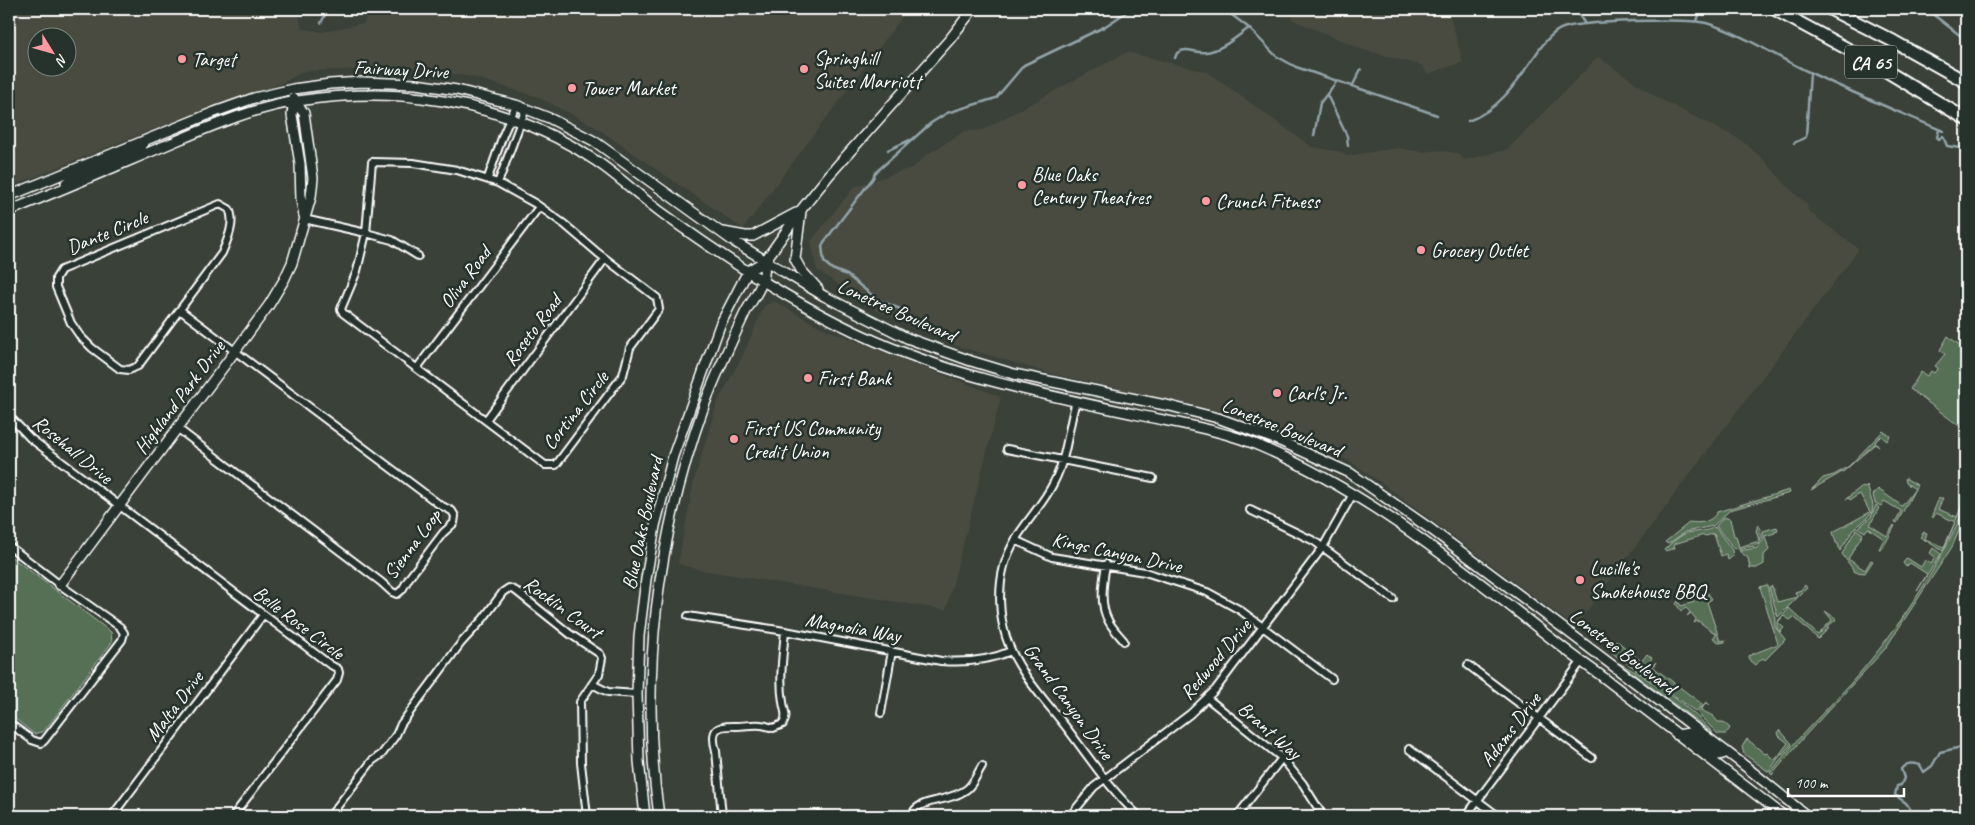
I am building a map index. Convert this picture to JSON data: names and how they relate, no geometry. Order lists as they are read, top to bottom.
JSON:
{
  "streets": {
    "highway": ["CA 65"],
    "main road": [
      "Fairway Drive",
      "Lonetree Boulevard",
      "Highland Park Drive",
      "Blue Oaks Boulevard"
    ],
    "street": [
      "Dante Circle",
      "Oliva Road",
      "Roseto Road",
      "Cortina Circle",
      "Rosehall Drive",
      "Sienna Loop",
      "Kings Canyon Drive",
      "Rocklin Court",
      "Belle Rose Circle",
      "Magnolia Way",
      "Redwood Drive",
      "Grand Canyon Drive",
      "Malta Drive",
      "Adams Drive",
      "Brant Way"
    ]
  },
  "crossings": [
    ["Fairway Drive", "Lonetree Boulevard"],
    ["Fairway Drive", "Highland Park Drive"],
    ["Fairway Drive", "Blue Oaks Boulevard"],
    ["Oliva Road", "Cortina Circle"],
    ["Lonetree Boulevard", "Blue Oaks Boulevard"],
    ["Lonetree Boulevard", "Redwood Drive"],
    ["Lonetree Boulevard", "Grand Canyon Drive"],
    ["Lonetree Boulevard", "Adams Drive"],
    ["Roseto Road", "Cortina Circle"],
    ["Highland Park Drive", "Rosehall Drive"],
    ["Highland Park Drive", "Sienna Loop"],
    ["Highland Park Drive", "Belle Rose Circle"],
    ["Rosehall Drive", "Belle Rose Circle"],
    ["Kings Canyon Drive", "Redwood Drive"],
    ["Kings Canyon Drive", "Grand Canyon Drive"],
    ["Belle Rose Circle", "Malta Drive"],
    ["Magnolia Way", "Grand Canyon Drive"],
    ["Redwood Drive", "Grand Canyon Drive"],
    ["Redwood Drive", "Brant Way"]
  ],
  "places": [
    "Target",
    "Springhill Suites Marriott",
    "Tower Market",
    "Blue Oaks Century Theatres",
    "Crunch Fitness",
    "Grocery Outlet",
    "First Bank",
    "Carl's Jr.",
    "First US Community Credit Union",
    "Lucille's Smokehouse BBQ"
  ],
  "scale_bar": "100 m",
  "north": "bottom right"
}
